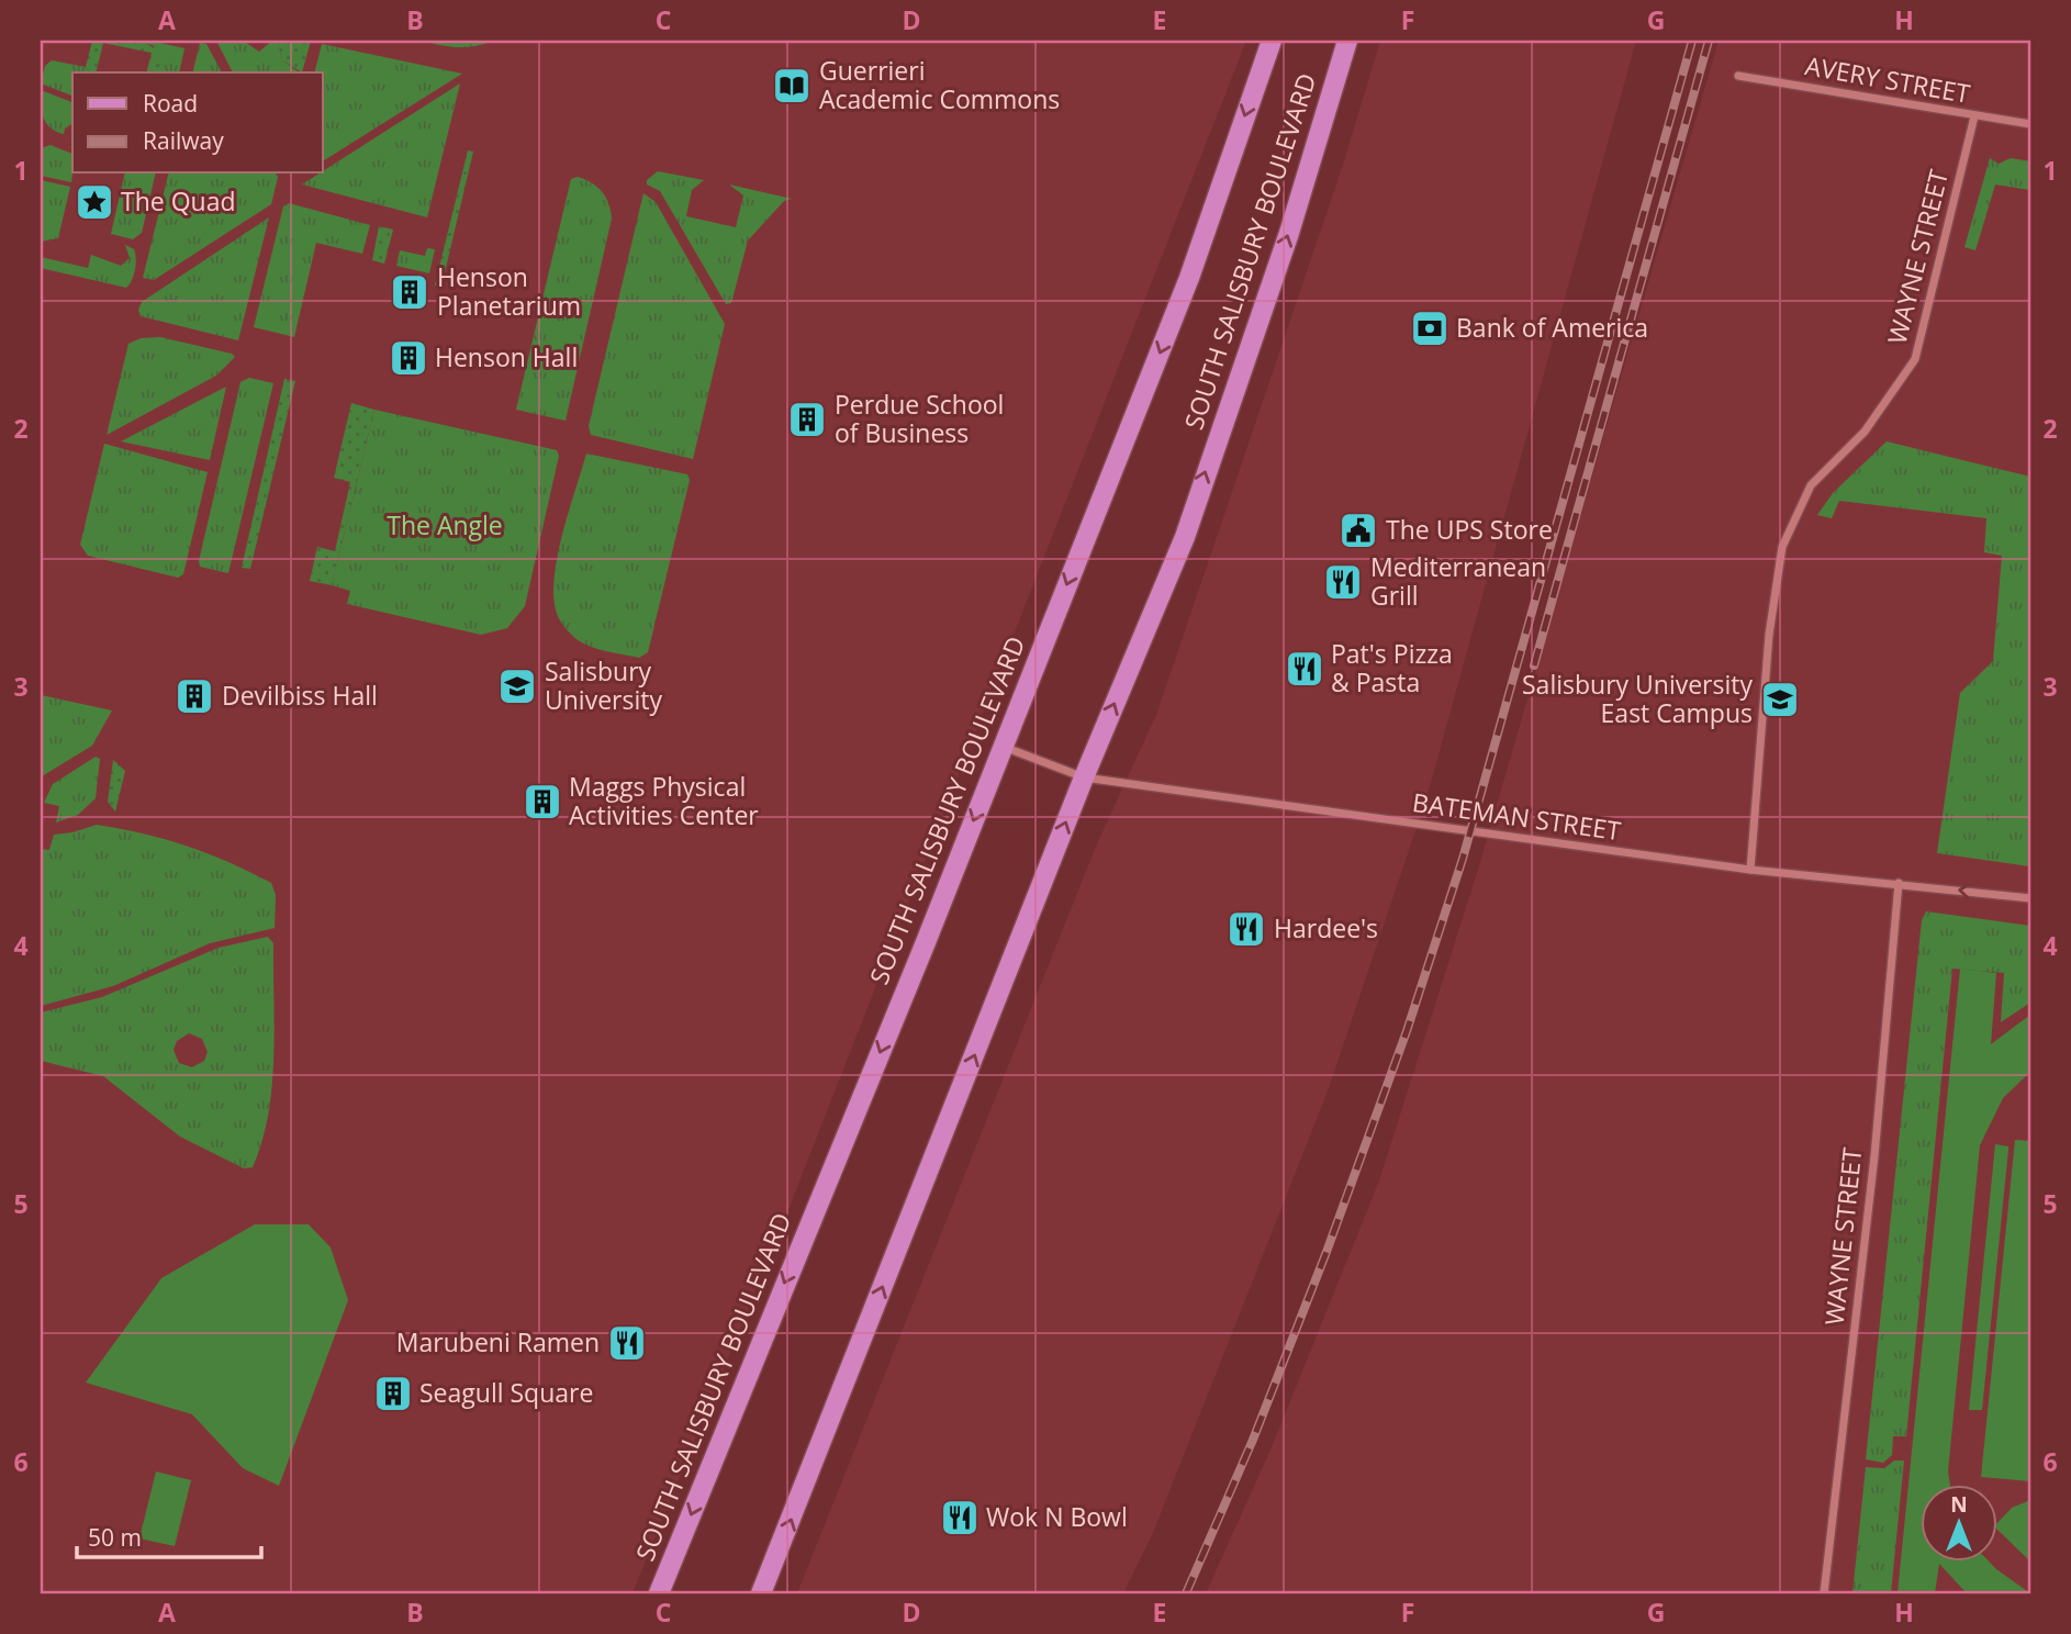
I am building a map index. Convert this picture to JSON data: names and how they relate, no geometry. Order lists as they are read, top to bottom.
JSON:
{
  "streets": {
    "main road": ["SOUTH SALISBURY BOULEVARD"],
    "street": ["AVERY STREET", "WAYNE STREET", "BATEMAN STREET"]
  },
  "crossings": [
    ["AVERY STREET", "WAYNE STREET"],
    ["SOUTH SALISBURY BOULEVARD", "BATEMAN STREET"],
    ["WAYNE STREET", "BATEMAN STREET"]
  ],
  "parks": ["The Angle"],
  "places": {
    "library": ["Guerrieri Academic Commons"],
    "place": ["The Quad"],
    "building": [
      "Henson Planetarium",
      "Henson Hall",
      "Perdue School of Business",
      "Devilbiss Hall",
      "Maggs Physical Activities Center",
      "Seagull Square"
    ],
    "bank": ["Bank of America"],
    "public building": ["The UPS Store"],
    "restaurant": [
      "Mediterranean Grill",
      "Pat's Pizza & Pasta",
      "Hardee's",
      "Marubeni Ramen",
      "Wok N Bowl"
    ],
    "school or university": ["Salisbury University", "Salisbury University East Campus"]
  },
  "legend": ["Road", "Railway"],
  "scale_bar": "50 m",
  "north": "top",
  "grid": {
    "columns": [
      "A",
      "B",
      "C",
      "D",
      "E",
      "F",
      "G",
      "H"
    ],
    "rows": [
      "1",
      "2",
      "3",
      "4",
      "5",
      "6"
    ]
  }
}
